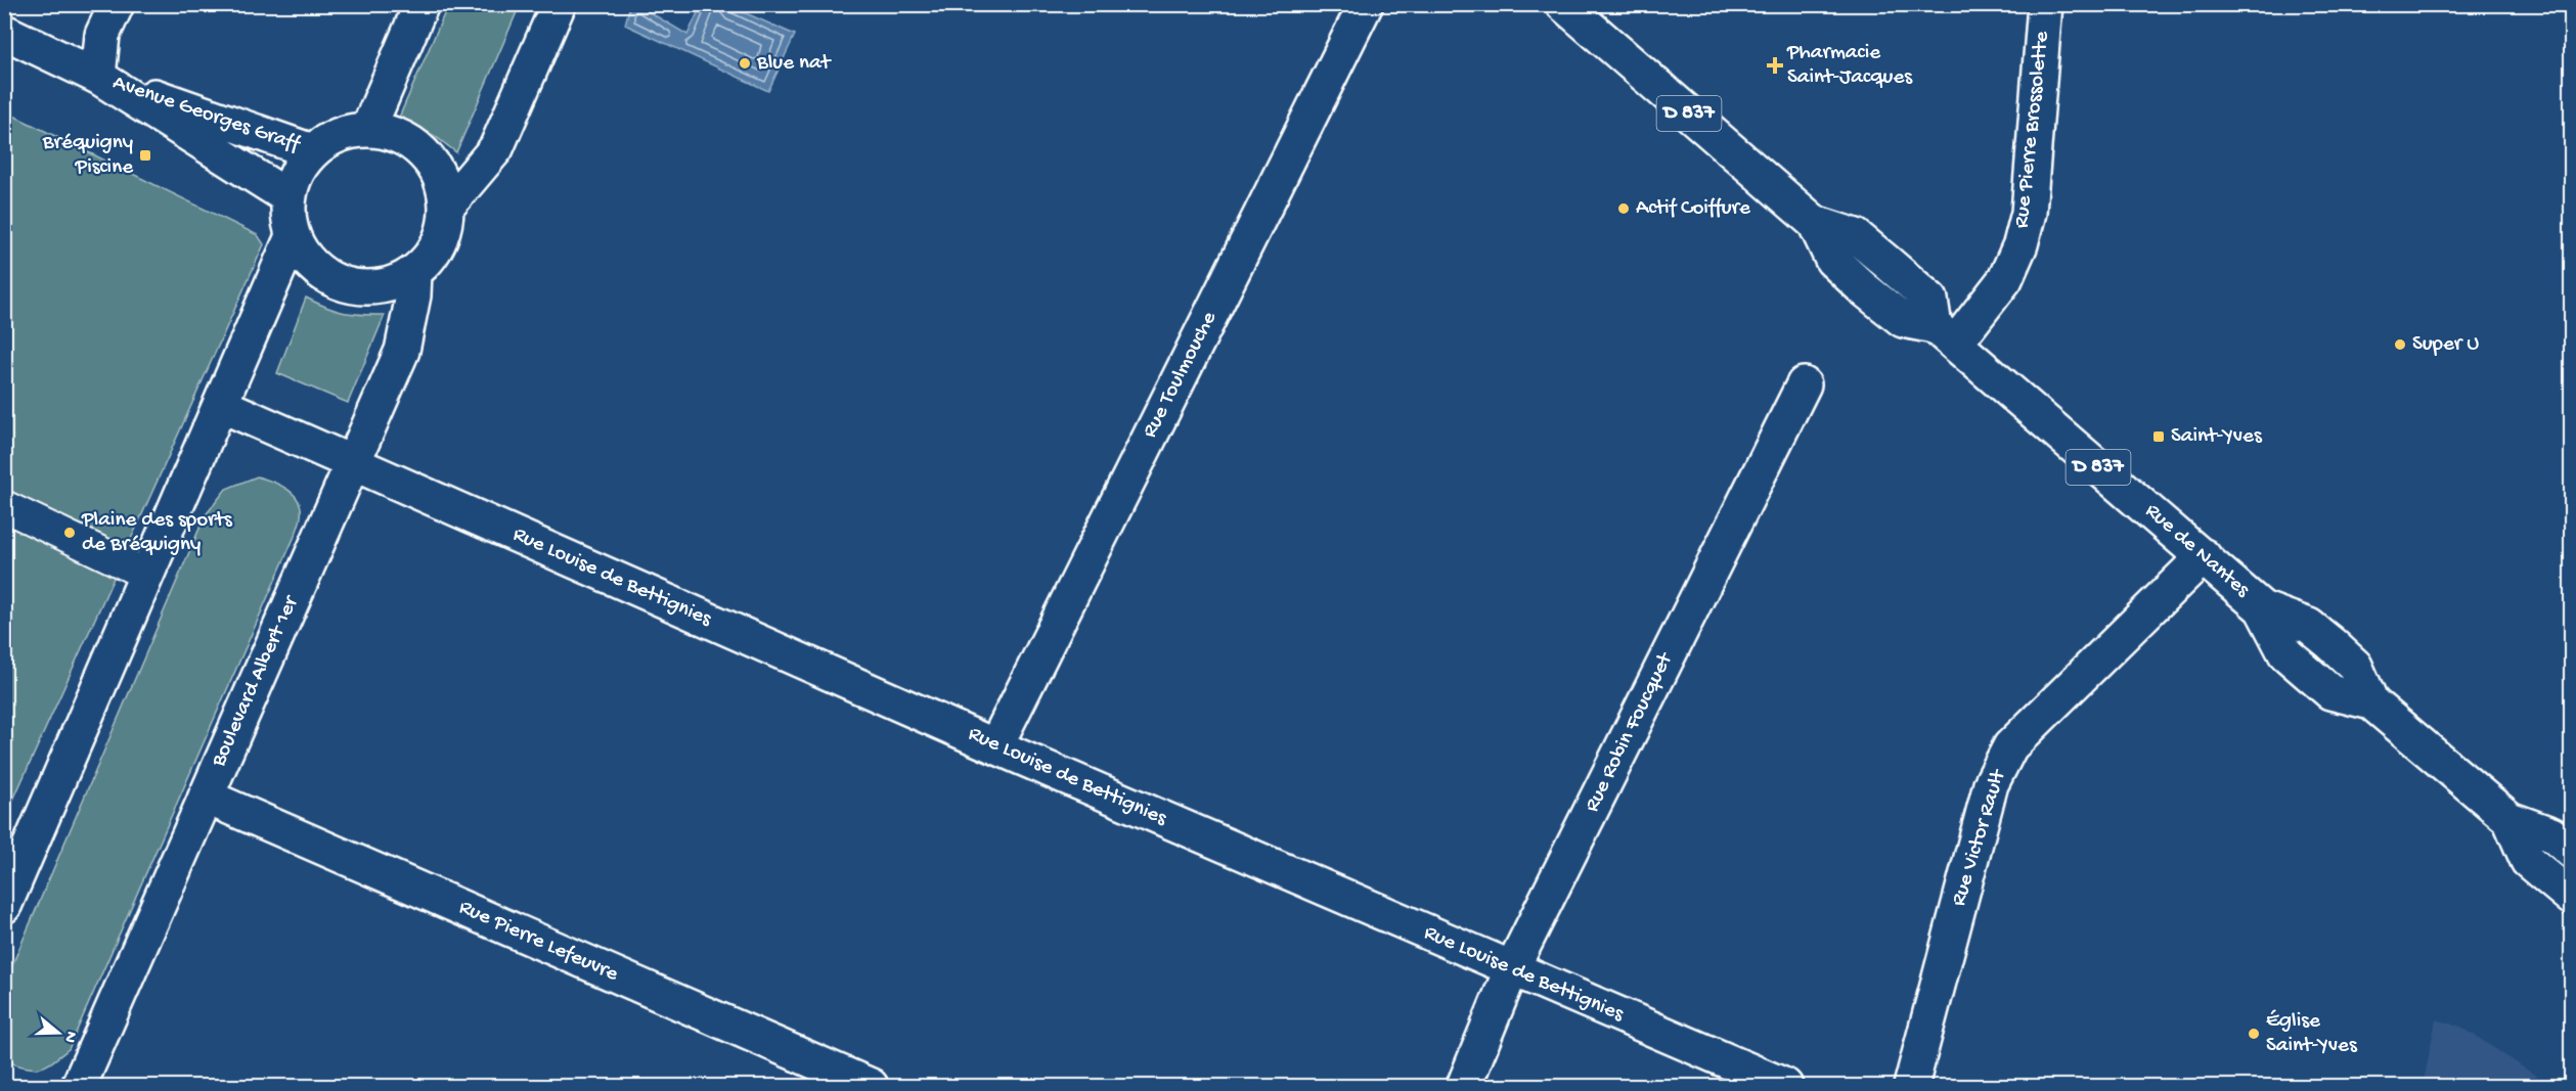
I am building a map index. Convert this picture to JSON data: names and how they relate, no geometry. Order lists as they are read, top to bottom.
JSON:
{
  "streets": {
    "street": [
      "D 837",
      "Avenue Georges Graff",
      "Rue Pierre Brossolette",
      "Rue Toulmouche",
      "Rue de Nantes",
      "Rue Louise de Bettignies",
      "Boulevard Albert 1er",
      "Rue Robin Foucquet",
      "Rue Victor Rault",
      "Rue Pierre Lefeuvre"
    ]
  },
  "crossings": [
    ["Avenue Georges Graff", "Boulevard Albert 1er"],
    ["Rue Pierre Brossolette", "Rue de Nantes"],
    ["Rue Toulmouche", "Rue Louise de Bettignies"],
    ["Rue de Nantes", "Rue Victor Rault"],
    ["Rue Louise de Bettignies", "Boulevard Albert 1er"],
    ["Rue Louise de Bettignies", "Rue Robin Foucquet"],
    ["Boulevard Albert 1er", "Rue Pierre Lefeuvre"]
  ],
  "places": {
    "other": [
      "Blue nat",
      "Actif Coiffure",
      "Super U",
      "Plaine des sports de Bréquigny",
      "Église Saint-Yves"
    ],
    "health": ["Pharmacie Saint-Jacques"],
    "transit": ["Bréquigny Piscine", "Saint-Yves"]
  },
  "north": "right"
}
